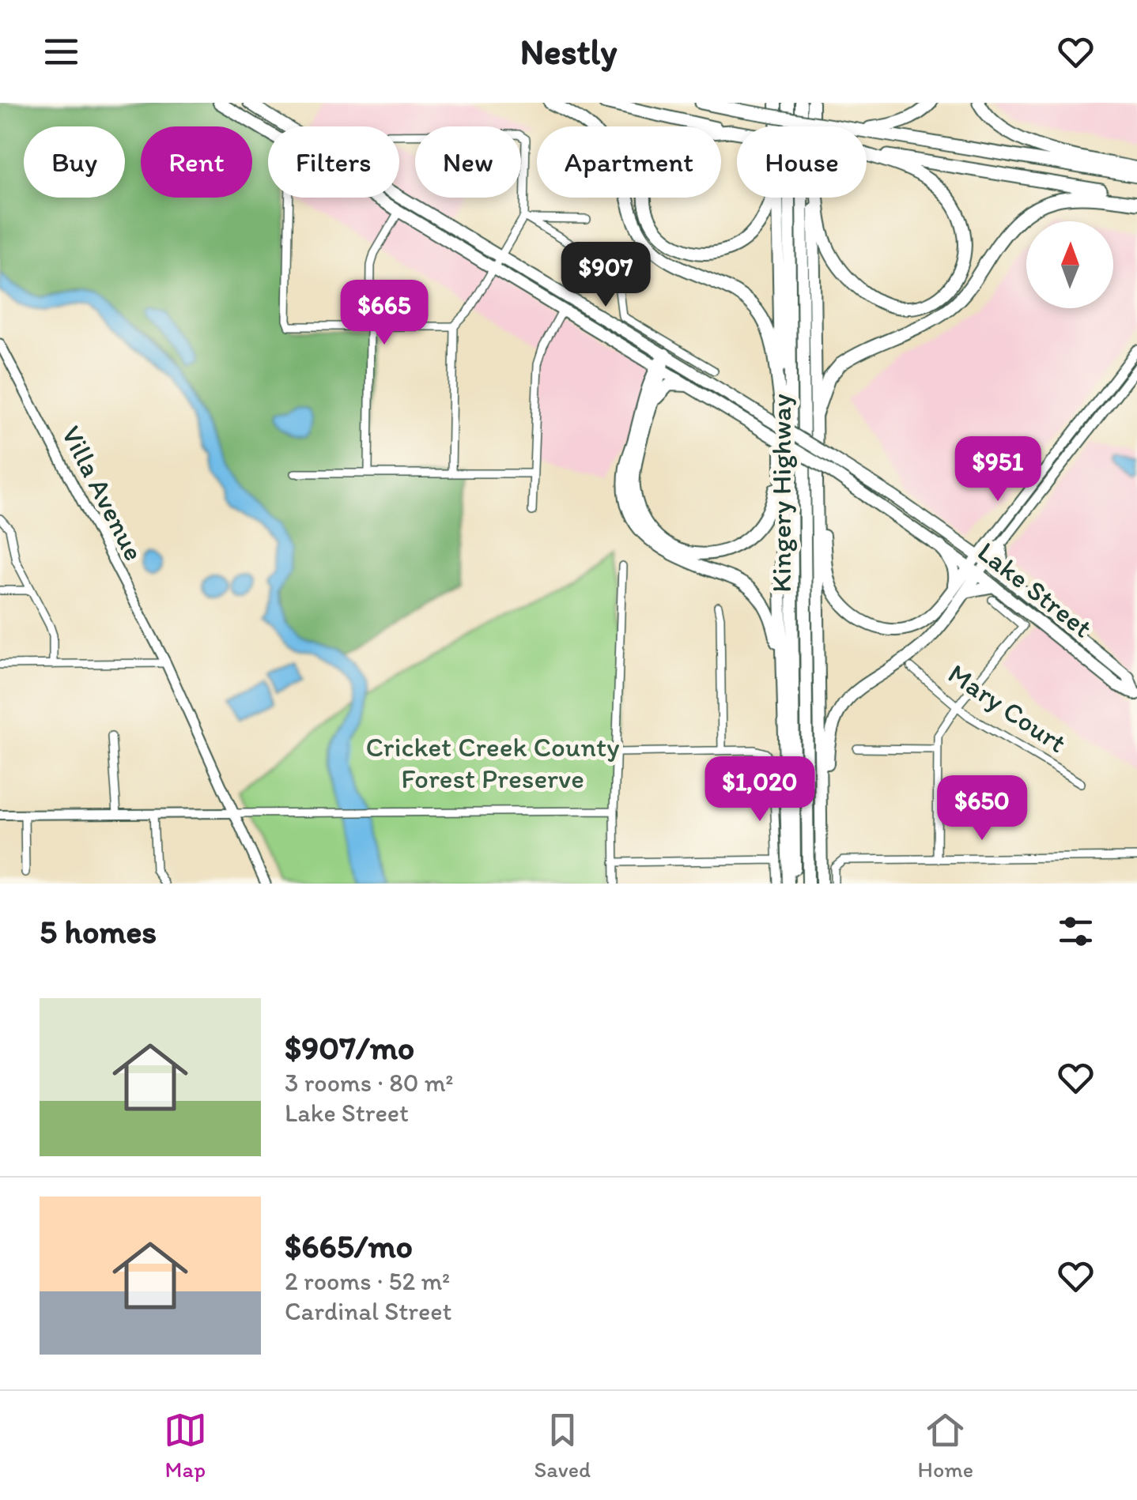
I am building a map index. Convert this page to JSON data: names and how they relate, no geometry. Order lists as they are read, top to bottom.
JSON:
{
  "streets": {
    "main road": ["Villa Avenue", "Kingery Highway", "Lake Street"],
    "street": ["Mary Court"]
  },
  "parks": ["Cricket Creek County Forest Preserve"],
  "north": "top",
  "page": {
    "header": "Nestly",
    "chip": [
      "Buy",
      "Rent",
      "Filters",
      "New",
      "Apartment",
      "House"
    ],
    "price": [
      "$907",
      "$665",
      "$951",
      "$1,020",
      "$650"
    ],
    "heading": "5 homes",
    "list": [
      {
        "name": "$907/mo",
        "note": "3 rooms · 80 m² · Lake Street"
      },
      {
        "name": "$665/mo",
        "note": "2 rooms · 52 m² · Cardinal Street"
      }
    ],
    "tabs": ["Map", "Saved", "Home"]
  }
}
